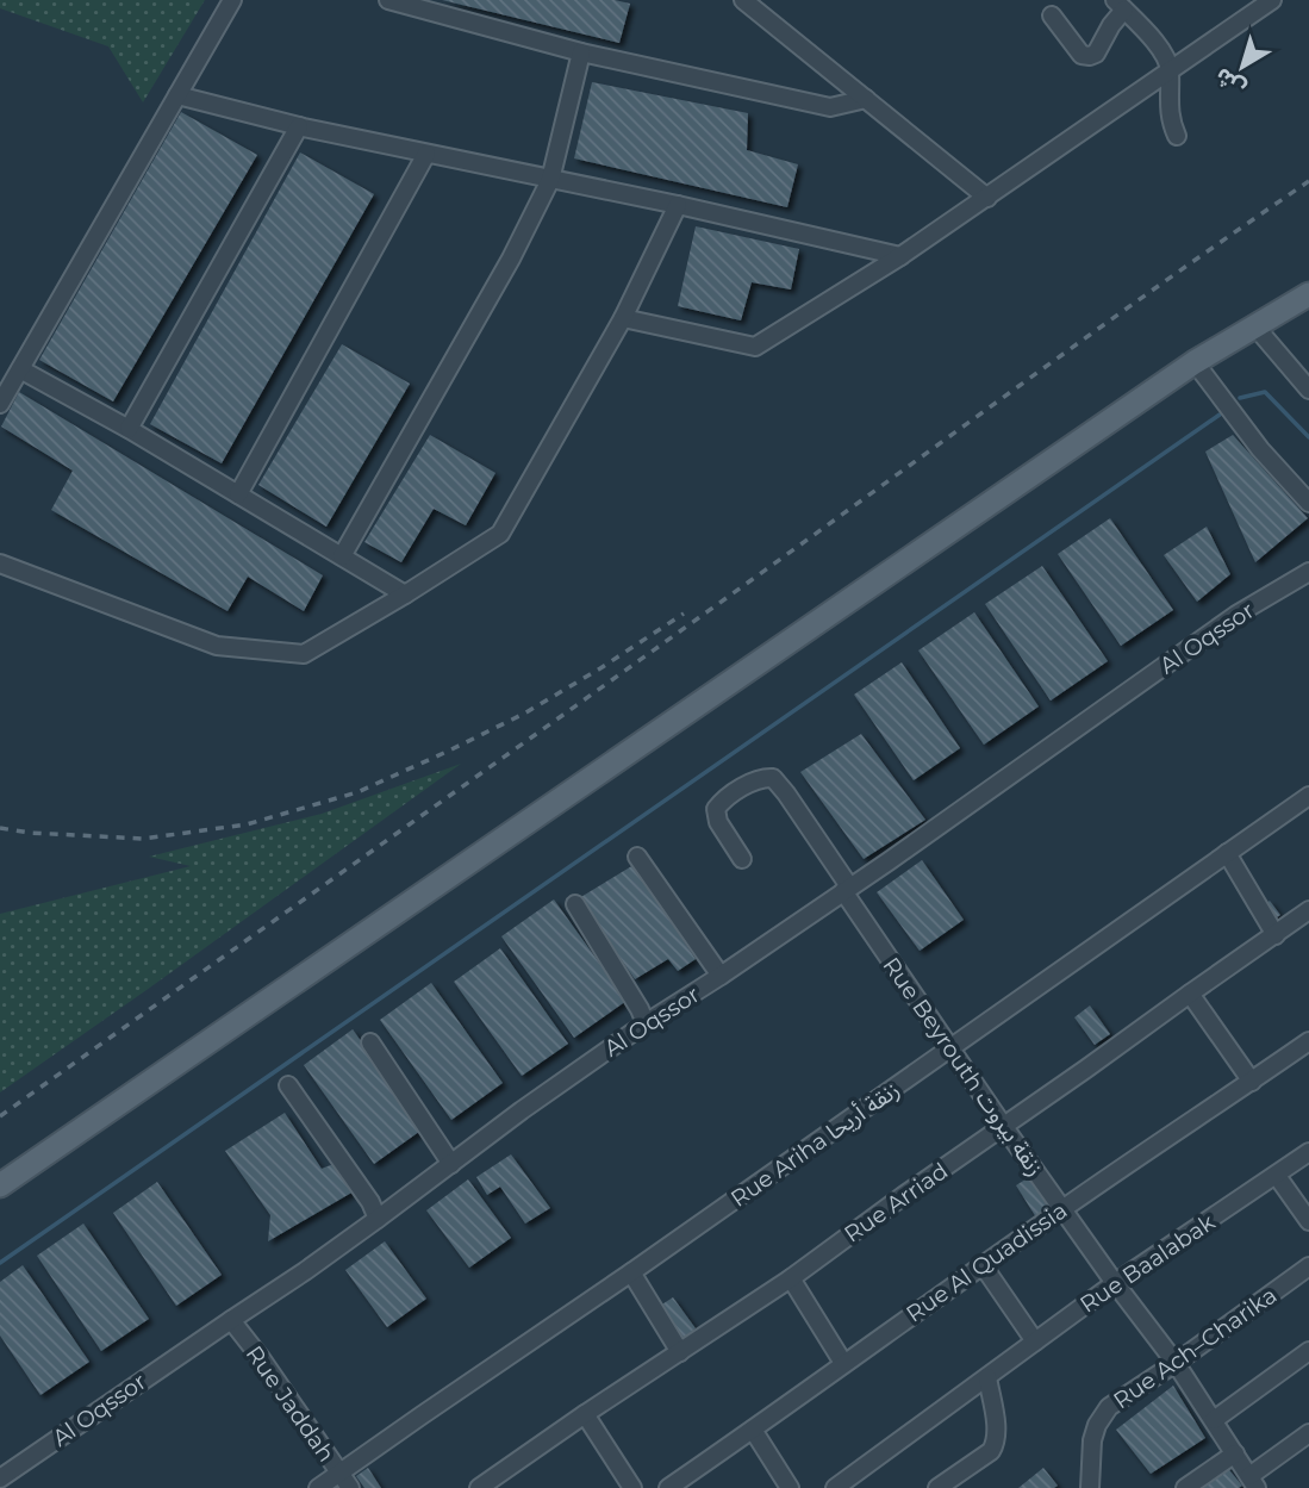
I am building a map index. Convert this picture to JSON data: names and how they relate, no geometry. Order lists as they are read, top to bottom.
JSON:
{
  "streets": {
    "street": [
      "Al Oqssor",
      "Rue Beyrouth زنقة بيروت",
      "Rue Ariha زنقة أريحا",
      "Rue Arriad",
      "Rue Al Quadissia",
      "Rue Baalabak",
      "Rue Ach–Charika",
      "Rue Jaddah"
    ]
  },
  "crossings": [
    ["Al Oqssor", "Rue Beyrouth زنقة بيروت"],
    ["Al Oqssor", "Rue Jaddah"],
    ["Rue Beyrouth زنقة بيروت", "Rue Ariha زنقة أريحا"],
    ["Rue Beyrouth زنقة بيروت", "Rue Arriad"],
    ["Rue Beyrouth زنقة بيروت", "Rue Al Quadissia"],
    ["Rue Beyrouth زنقة بيروت", "Rue Baalabak"],
    ["Rue Beyrouth زنقة بيروت", "Rue Ach–Charika"],
    ["Rue Ariha زنقة أريحا", "Rue Jaddah"]
  ],
  "north": "bottom left"
}
